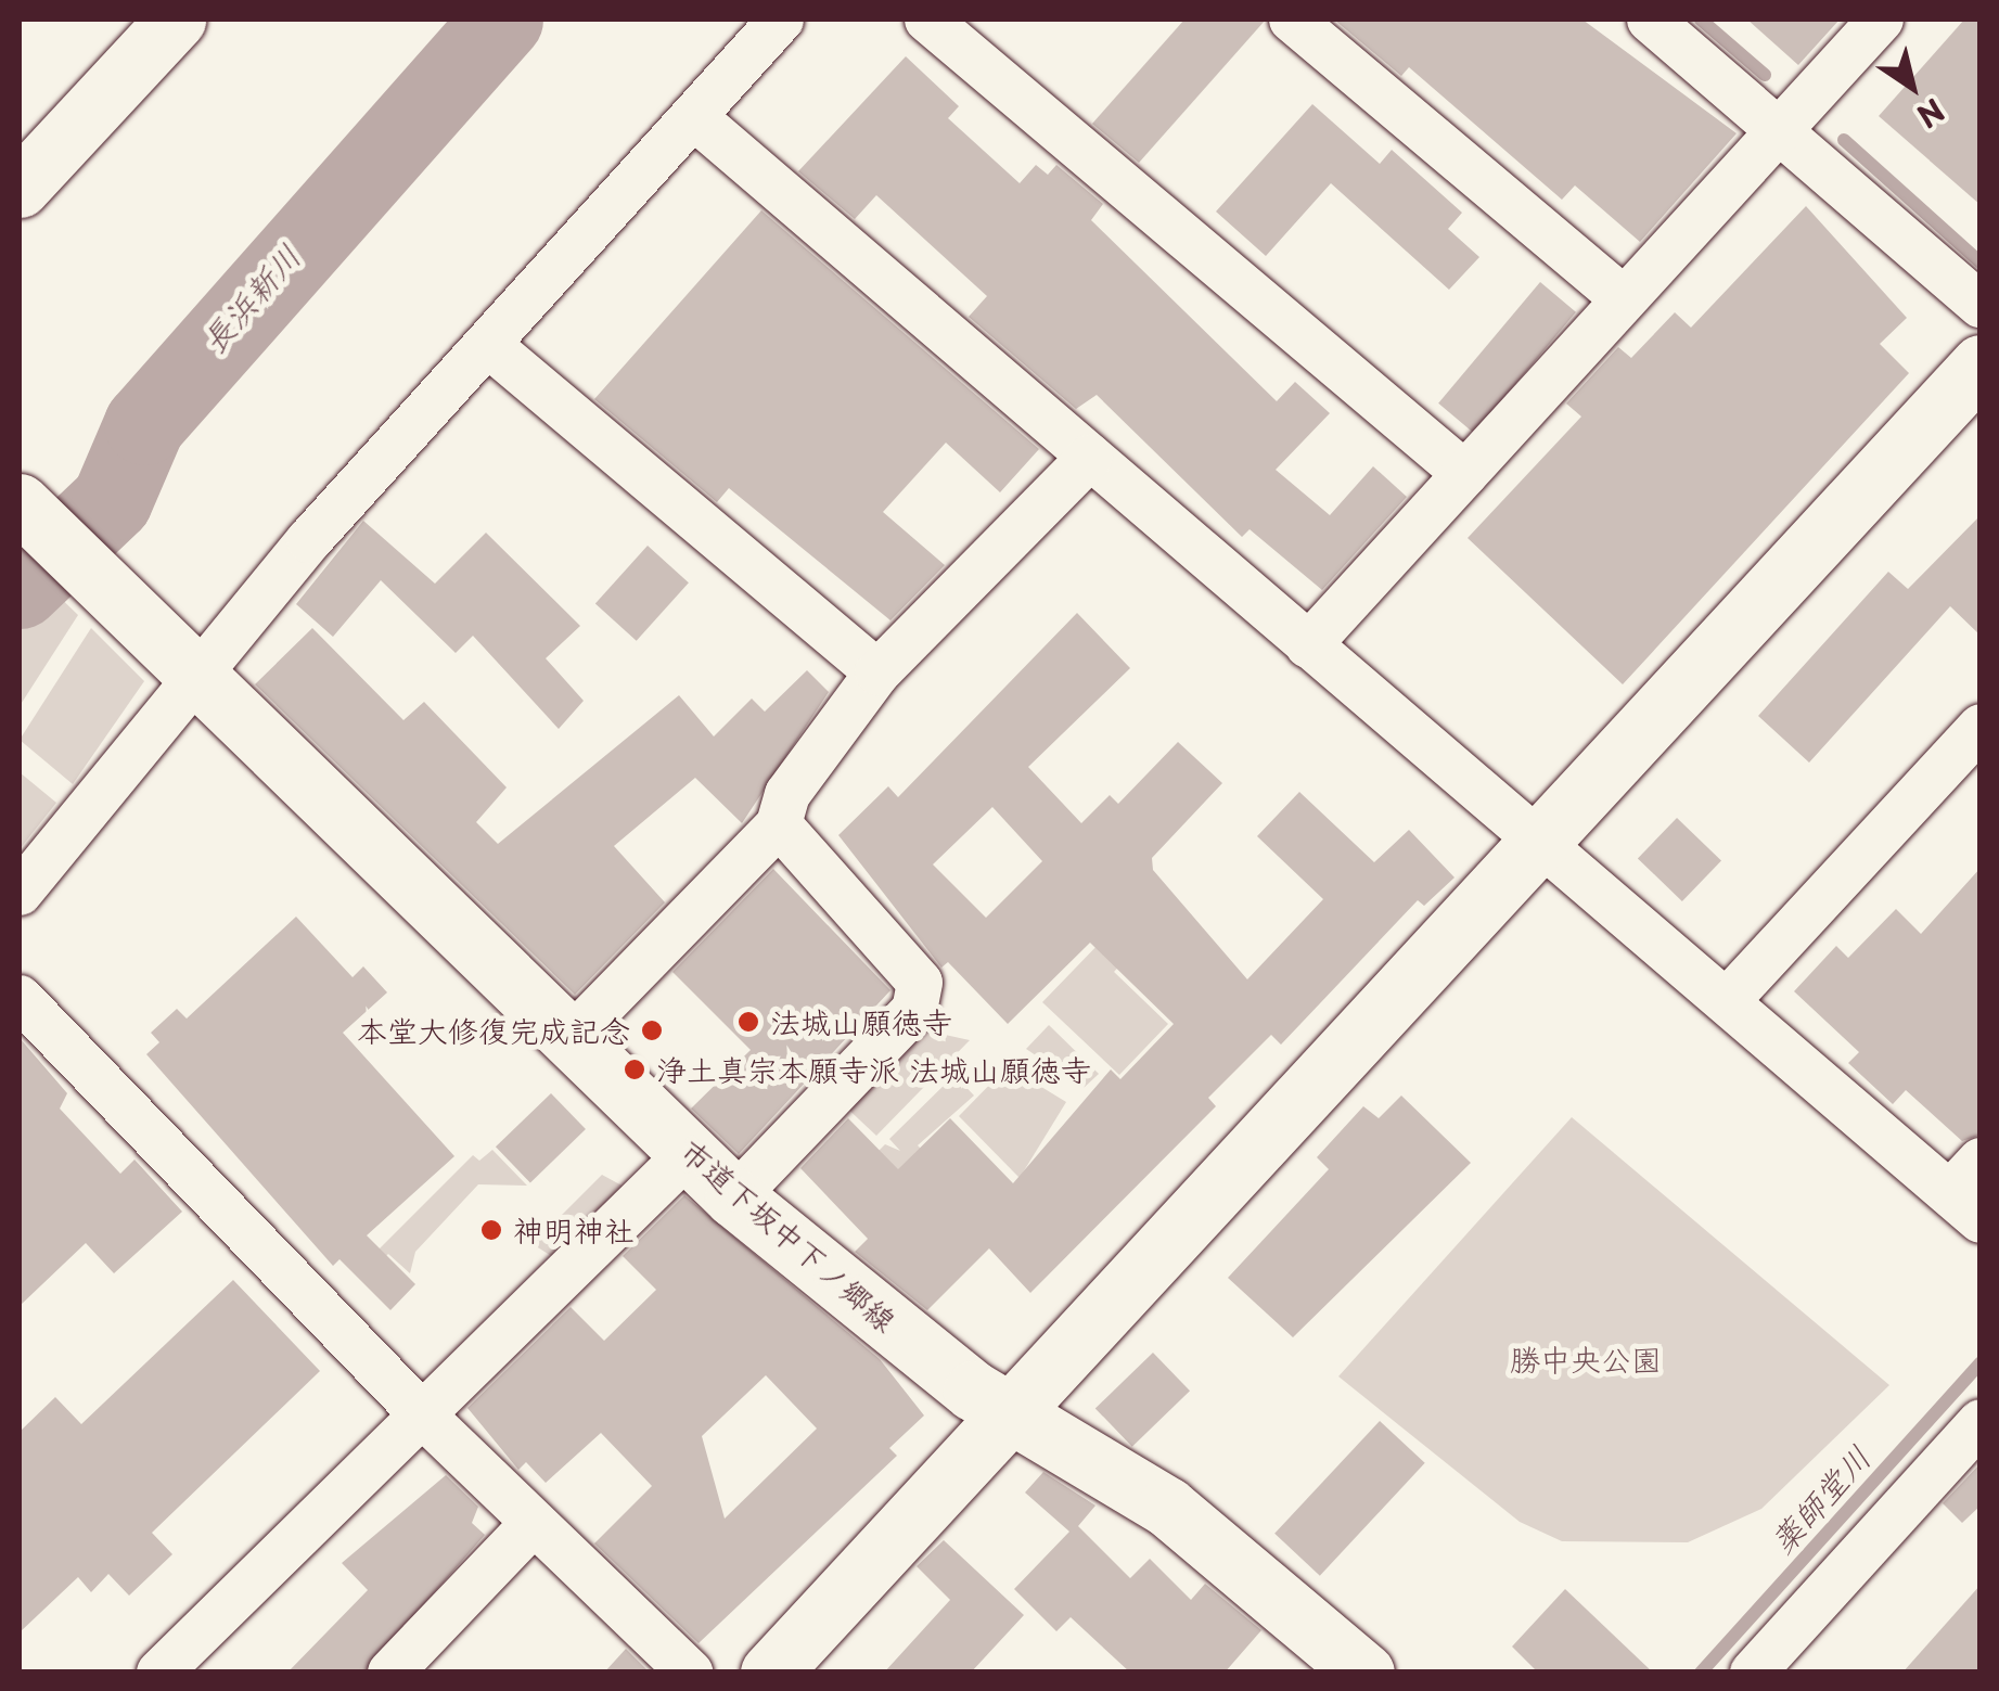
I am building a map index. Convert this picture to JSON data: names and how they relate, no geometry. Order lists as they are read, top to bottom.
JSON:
{
  "streets": {
    "street": ["市道下坂中下ノ郷線"]
  },
  "water": ["長浜新川", "薬師堂川"],
  "parks": ["勝中央公園"],
  "places": [
    "法城山願徳寺",
    "本堂大修復完成記念",
    "浄土真宗本願寺派 法城山願徳寺",
    "神明神社"
  ],
  "north": "bottom right"
}
